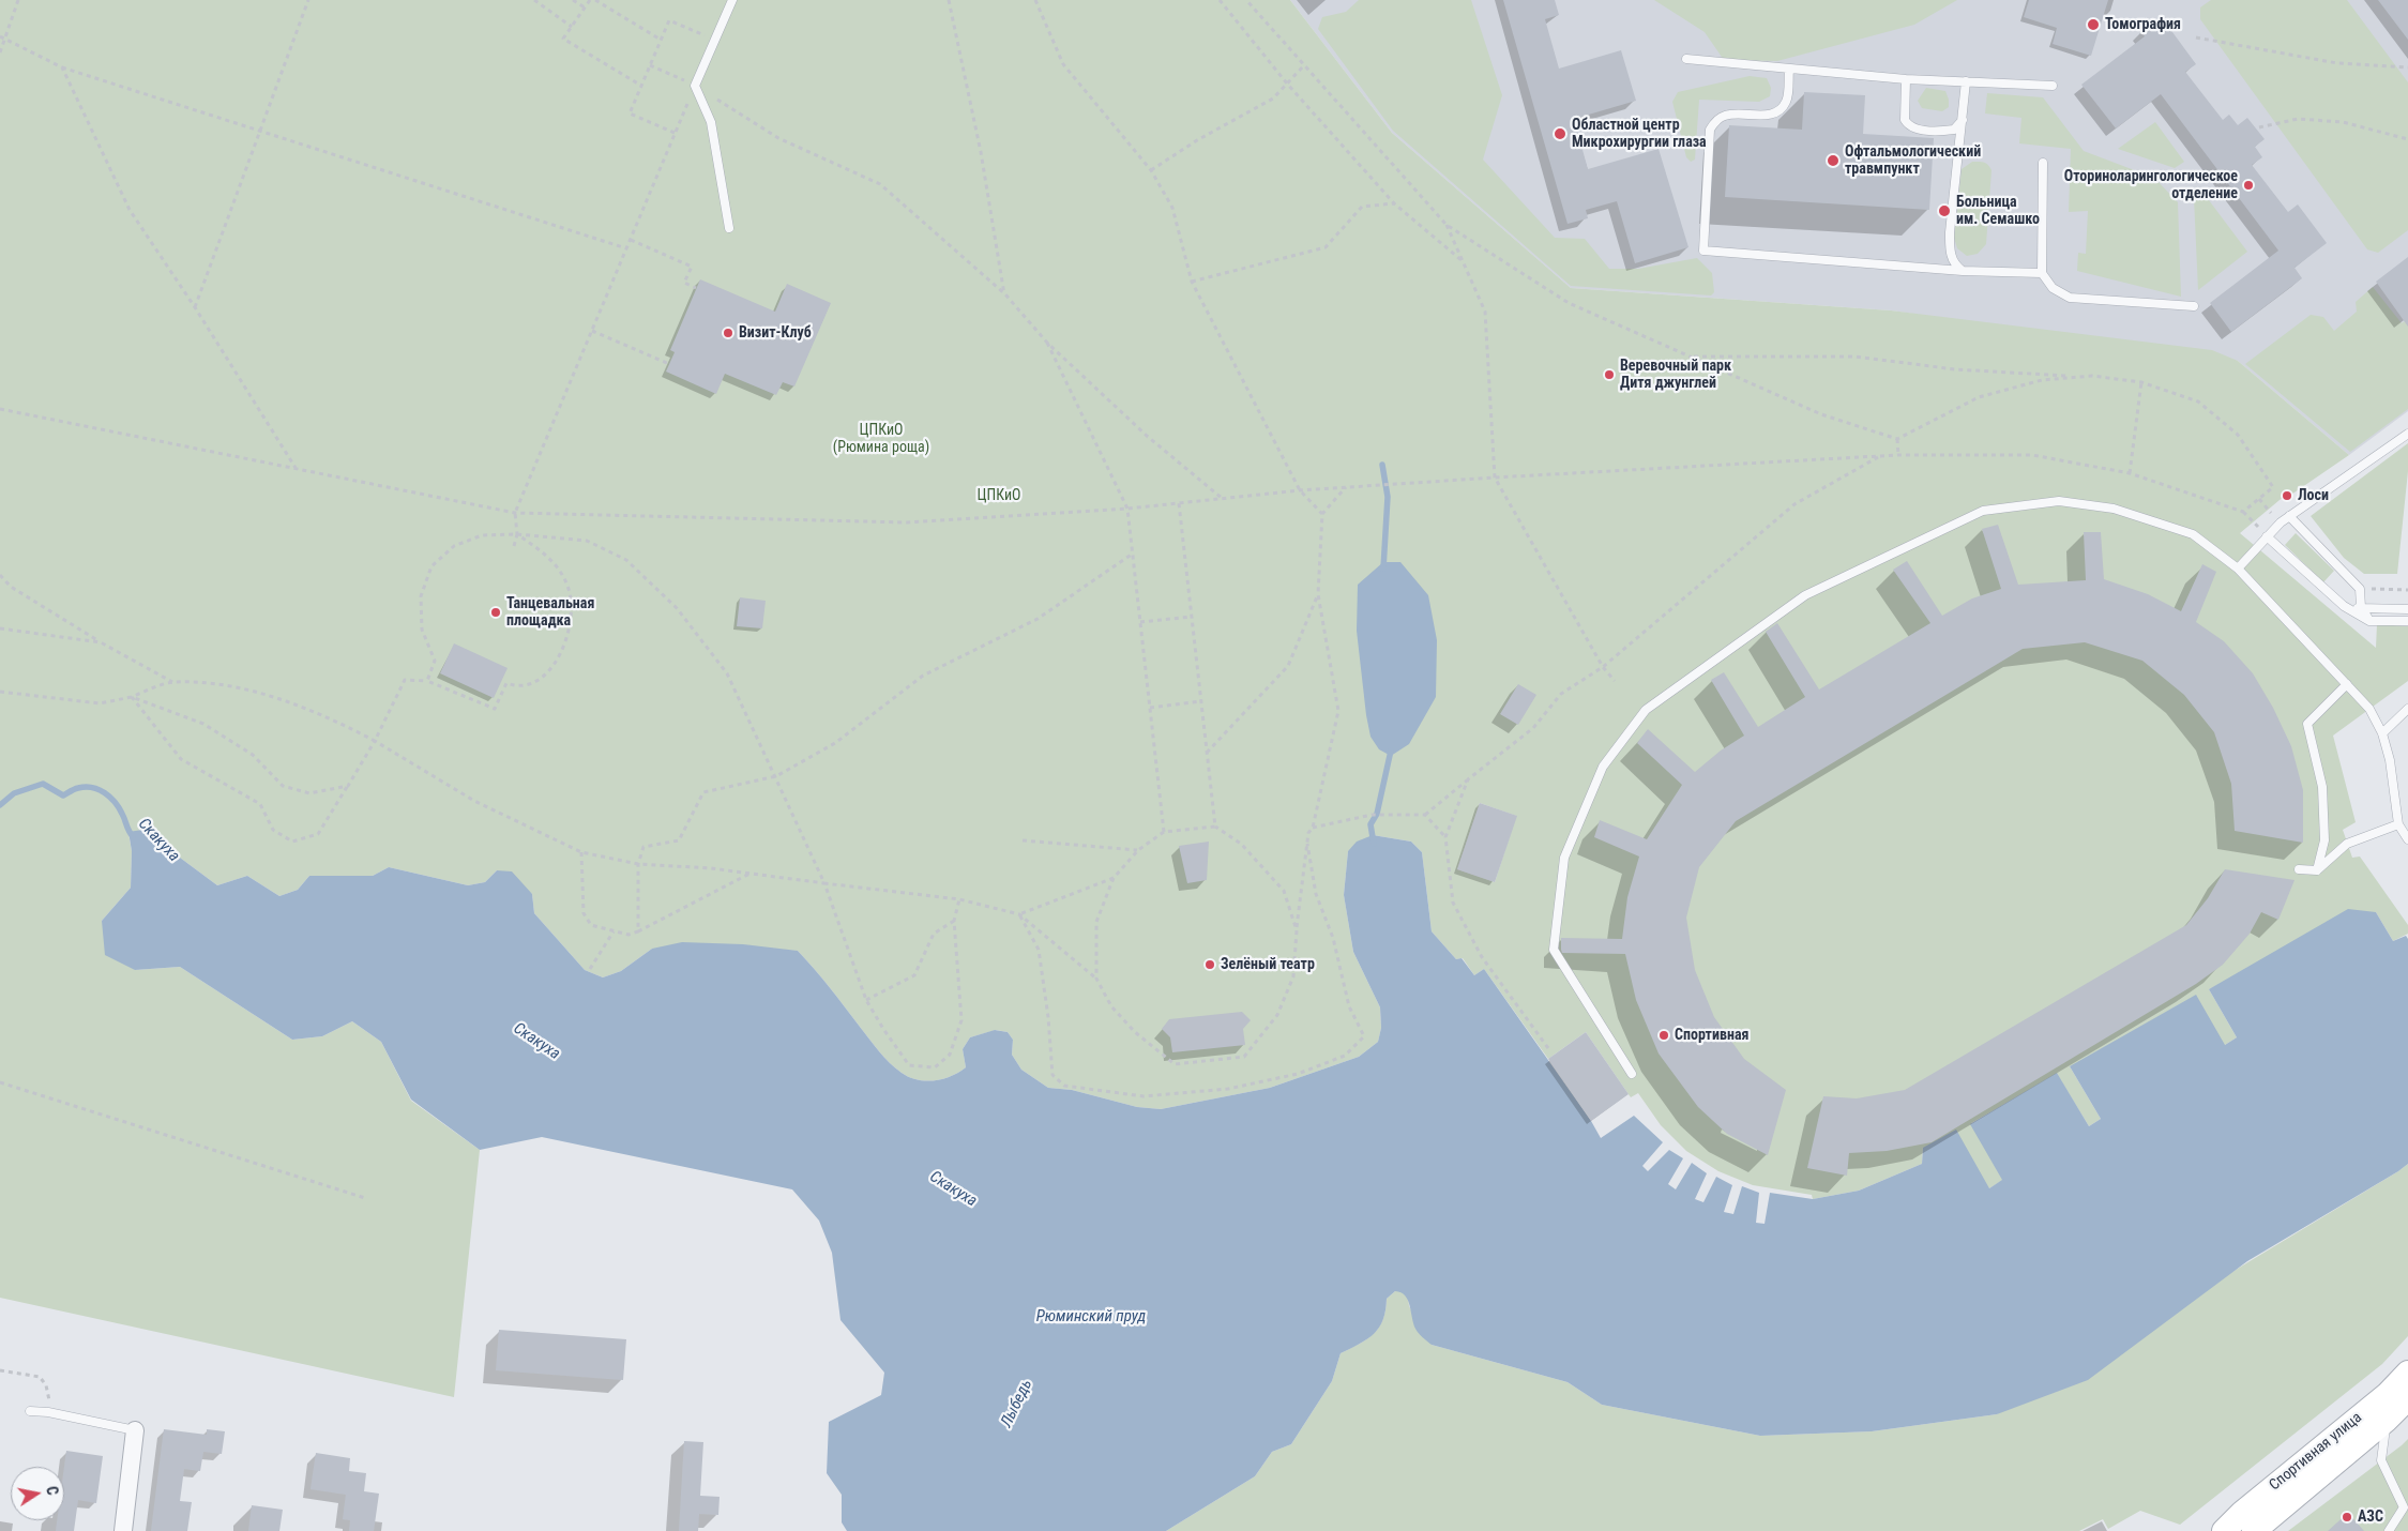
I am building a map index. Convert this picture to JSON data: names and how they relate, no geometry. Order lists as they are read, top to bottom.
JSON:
{
  "streets": {
    "main road": ["Спортивная улица"]
  },
  "water": ["Скакуха", "Рюминский пруд", "Лыбедь"],
  "parks": ["ЦПКиО (Рюмина роща)", "ЦПКиО"],
  "places": [
    "Томография",
    "Областной центр Микрохирургии глаза",
    "Офтальмологический травмпункт",
    "Оториноларингологическое отделение",
    "Больница им. Семашко",
    "Визит-Клуб",
    "Веревочный парк Дитя джунглей",
    "Лоси",
    "Танцевальная площадка",
    "Зелёный театр",
    "Спортивная",
    "АЗС"
  ],
  "north": "right"
}
